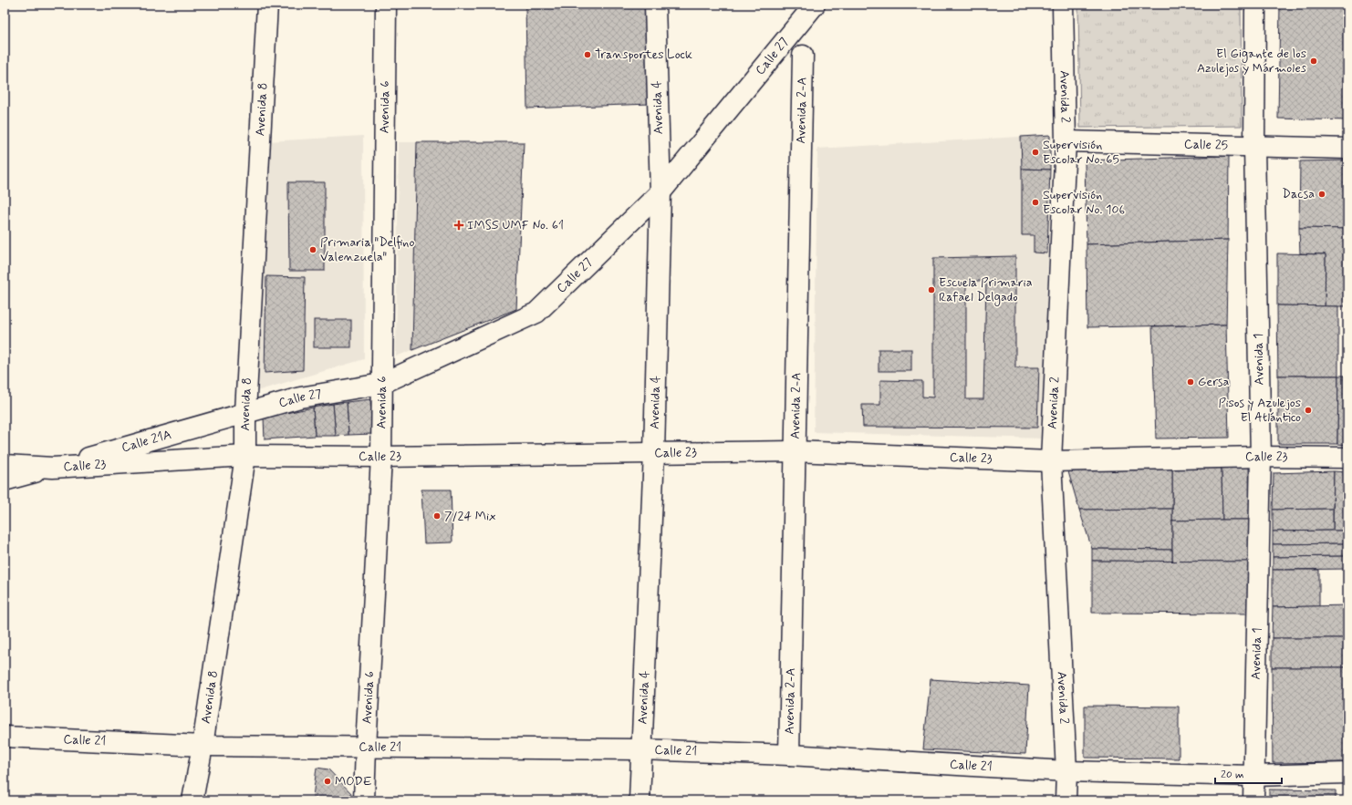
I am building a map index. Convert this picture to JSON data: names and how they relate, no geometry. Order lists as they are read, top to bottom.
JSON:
{
  "streets": {
    "street": [
      "Calle 27",
      "Avenida 2",
      "Avenida 6",
      "Avenida 4",
      "Avenida 8",
      "Avenida 2-A",
      "Calle 25",
      "Avenida 1",
      "Calle 21A",
      "Calle 23",
      "Calle 21"
    ]
  },
  "crossings": [
    ["Calle 27", "Avenida 6"],
    ["Calle 27", "Avenida 4"],
    ["Calle 27", "Avenida 8"],
    ["Calle 27", "Calle 21A"],
    ["Avenida 2", "Calle 25"],
    ["Avenida 2", "Calle 23"],
    ["Avenida 2", "Calle 21"],
    ["Avenida 6", "Calle 23"],
    ["Avenida 6", "Calle 21"],
    ["Avenida 4", "Calle 23"],
    ["Avenida 4", "Calle 21"],
    ["Avenida 8", "Calle 21A"],
    ["Avenida 8", "Calle 23"],
    ["Avenida 8", "Calle 21"],
    ["Avenida 2-A", "Calle 23"],
    ["Avenida 2-A", "Calle 21"],
    ["Calle 25", "Avenida 1"],
    ["Avenida 1", "Calle 23"],
    ["Avenida 1", "Calle 21"],
    ["Calle 21A", "Calle 23"]
  ],
  "places": {
    "other": [
      "Transportes Lock",
      "El Gigante de los Azulejos y Mármoles",
      "Supervisión Escolar No. 65",
      "Dacsa",
      "Supervisión Escolar No. 106",
      "Primaria \"Delfino Valenzuela\"",
      "Escuela Primaria Rafael Delgado",
      "Gersa",
      "Pisos y Azulejos El Atlántico",
      "7/24 Mix",
      "MODE"
    ],
    "health": ["IMSS UMF No. 61"]
  },
  "scale_bar": "20 m"
}
